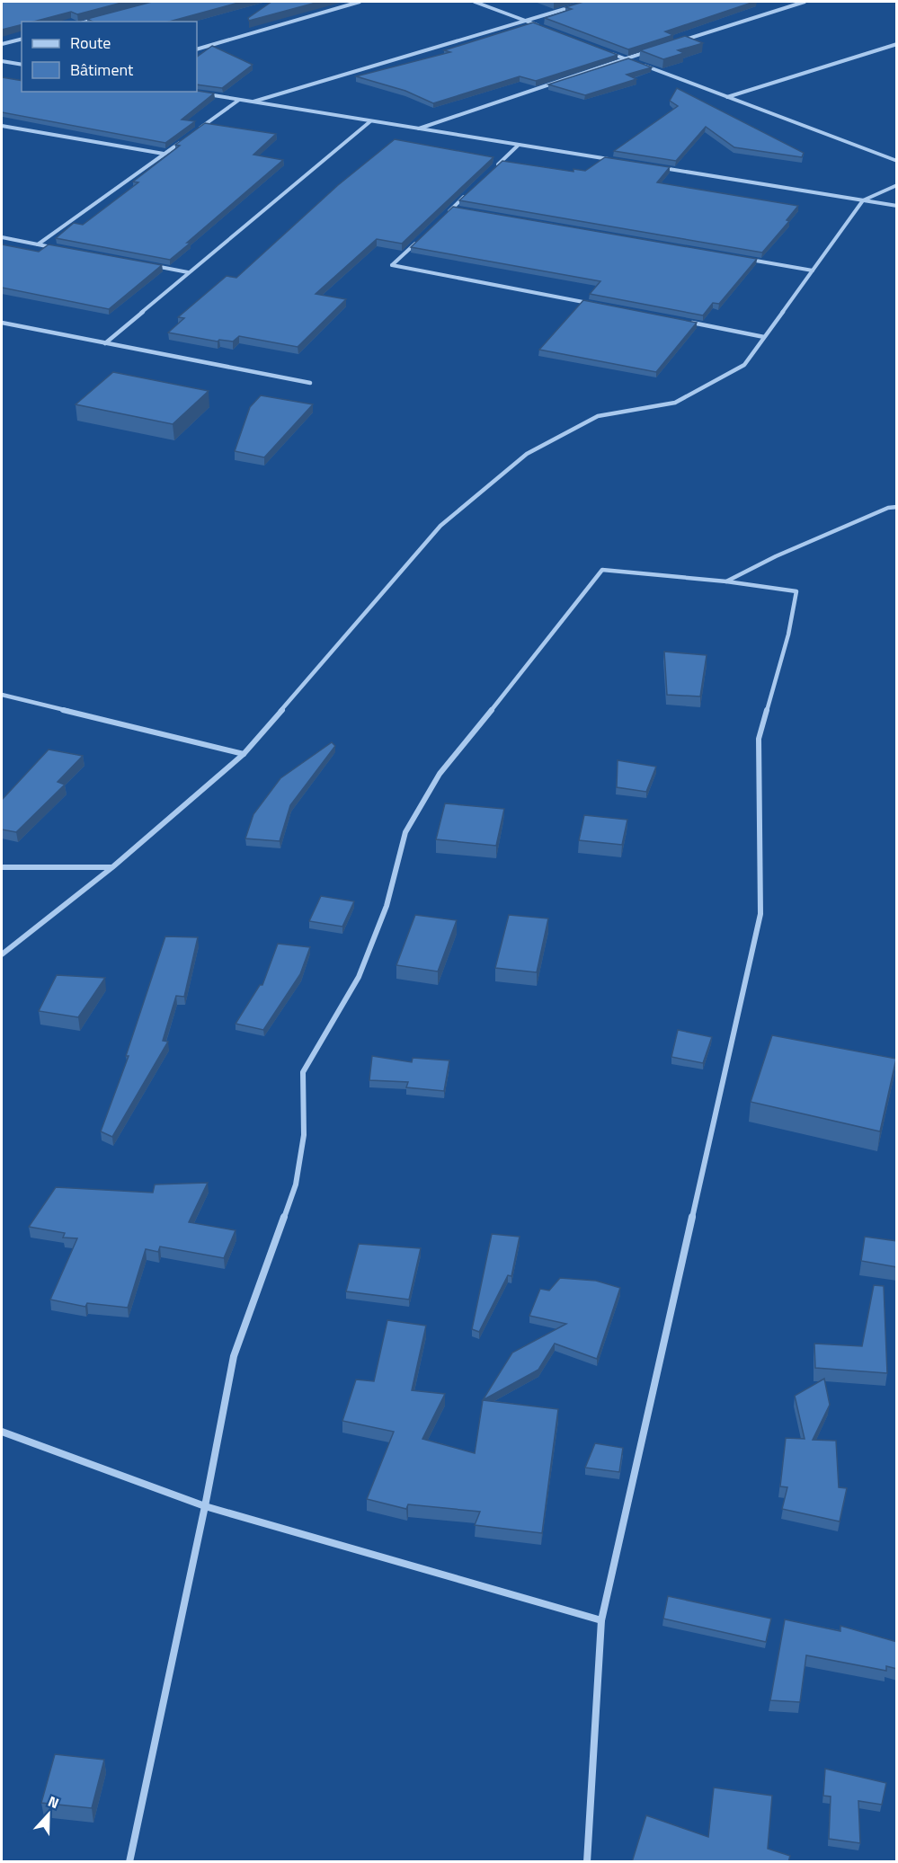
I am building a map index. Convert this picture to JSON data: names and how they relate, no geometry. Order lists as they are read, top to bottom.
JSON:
{
  "legend": ["Route", "Bâtiment"],
  "north": "top"
}
